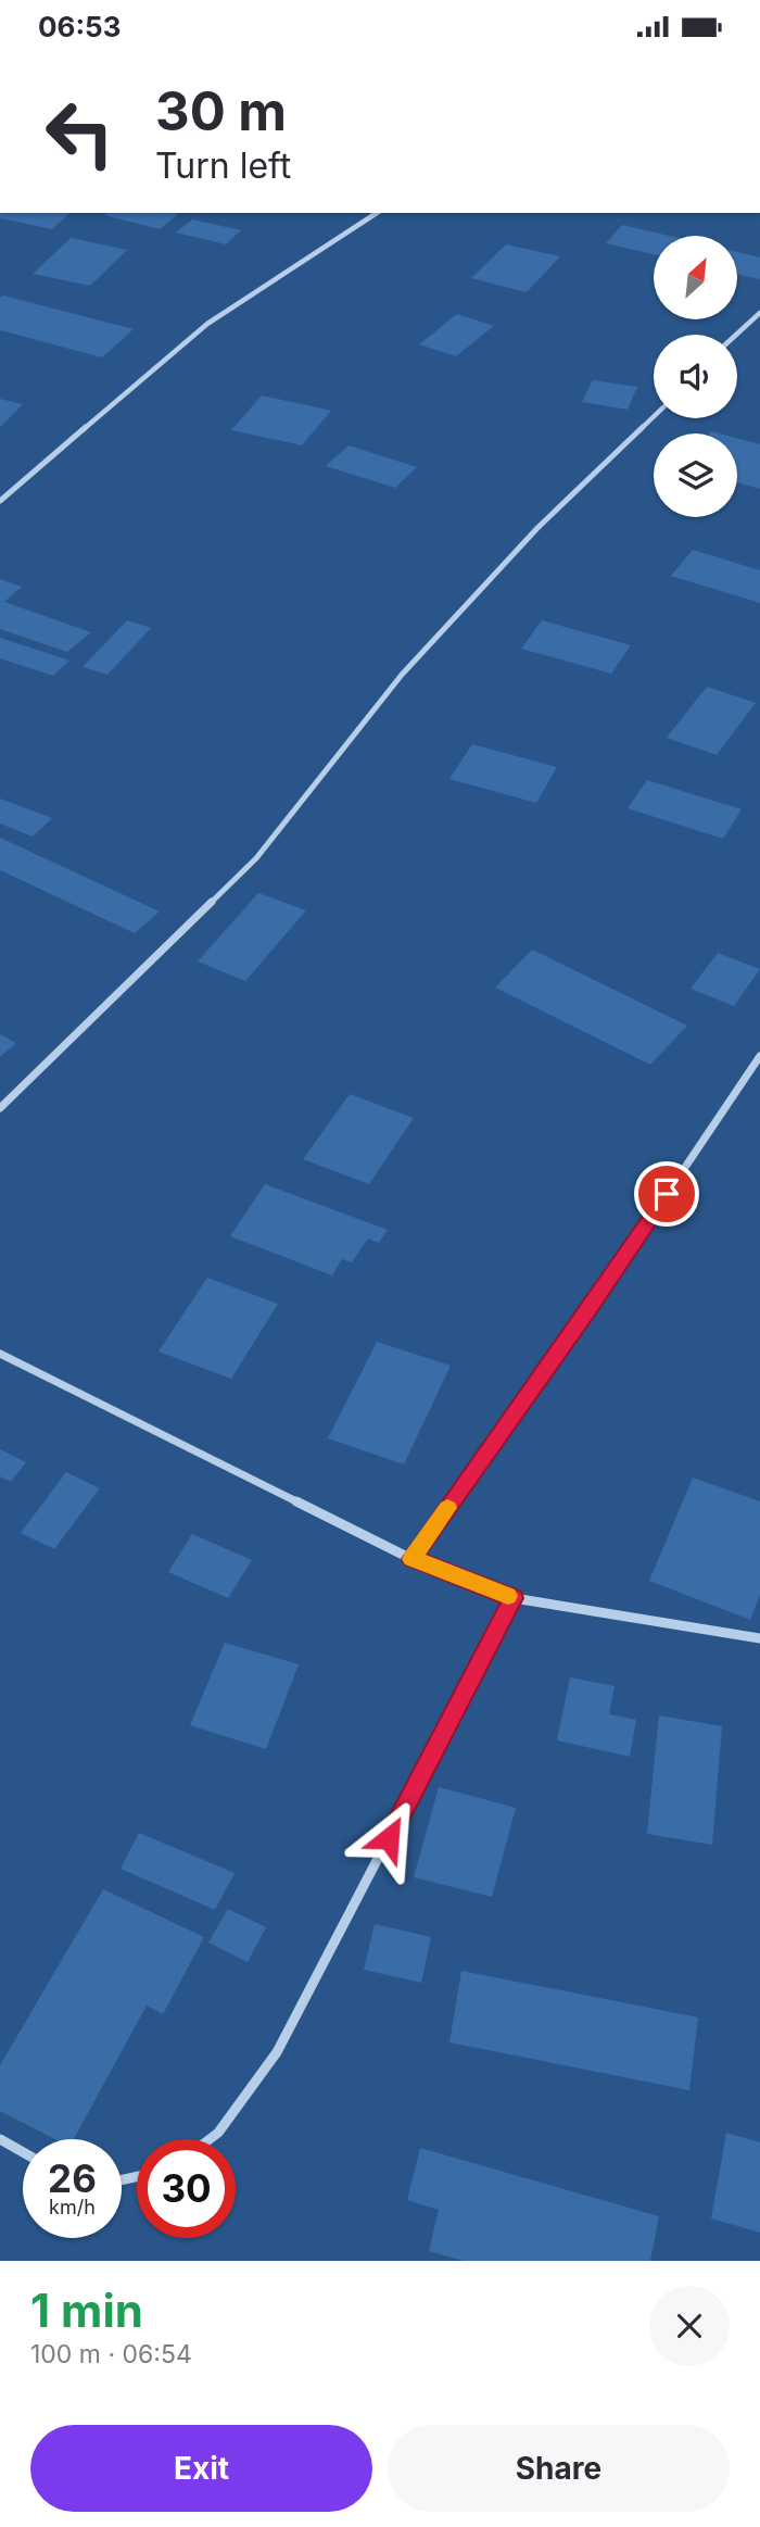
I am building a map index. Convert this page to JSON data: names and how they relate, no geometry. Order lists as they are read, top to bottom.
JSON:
{
  "north": "top right",
  "page": {
    "status": "06:53",
    "turn": ["30 m", "Turn left"],
    "speed": "26 km/h",
    "limit": "30",
    "heading": ["1 min", "100 m · 06:54"],
    "buttons": ["Exit", "Share"]
  }
}
